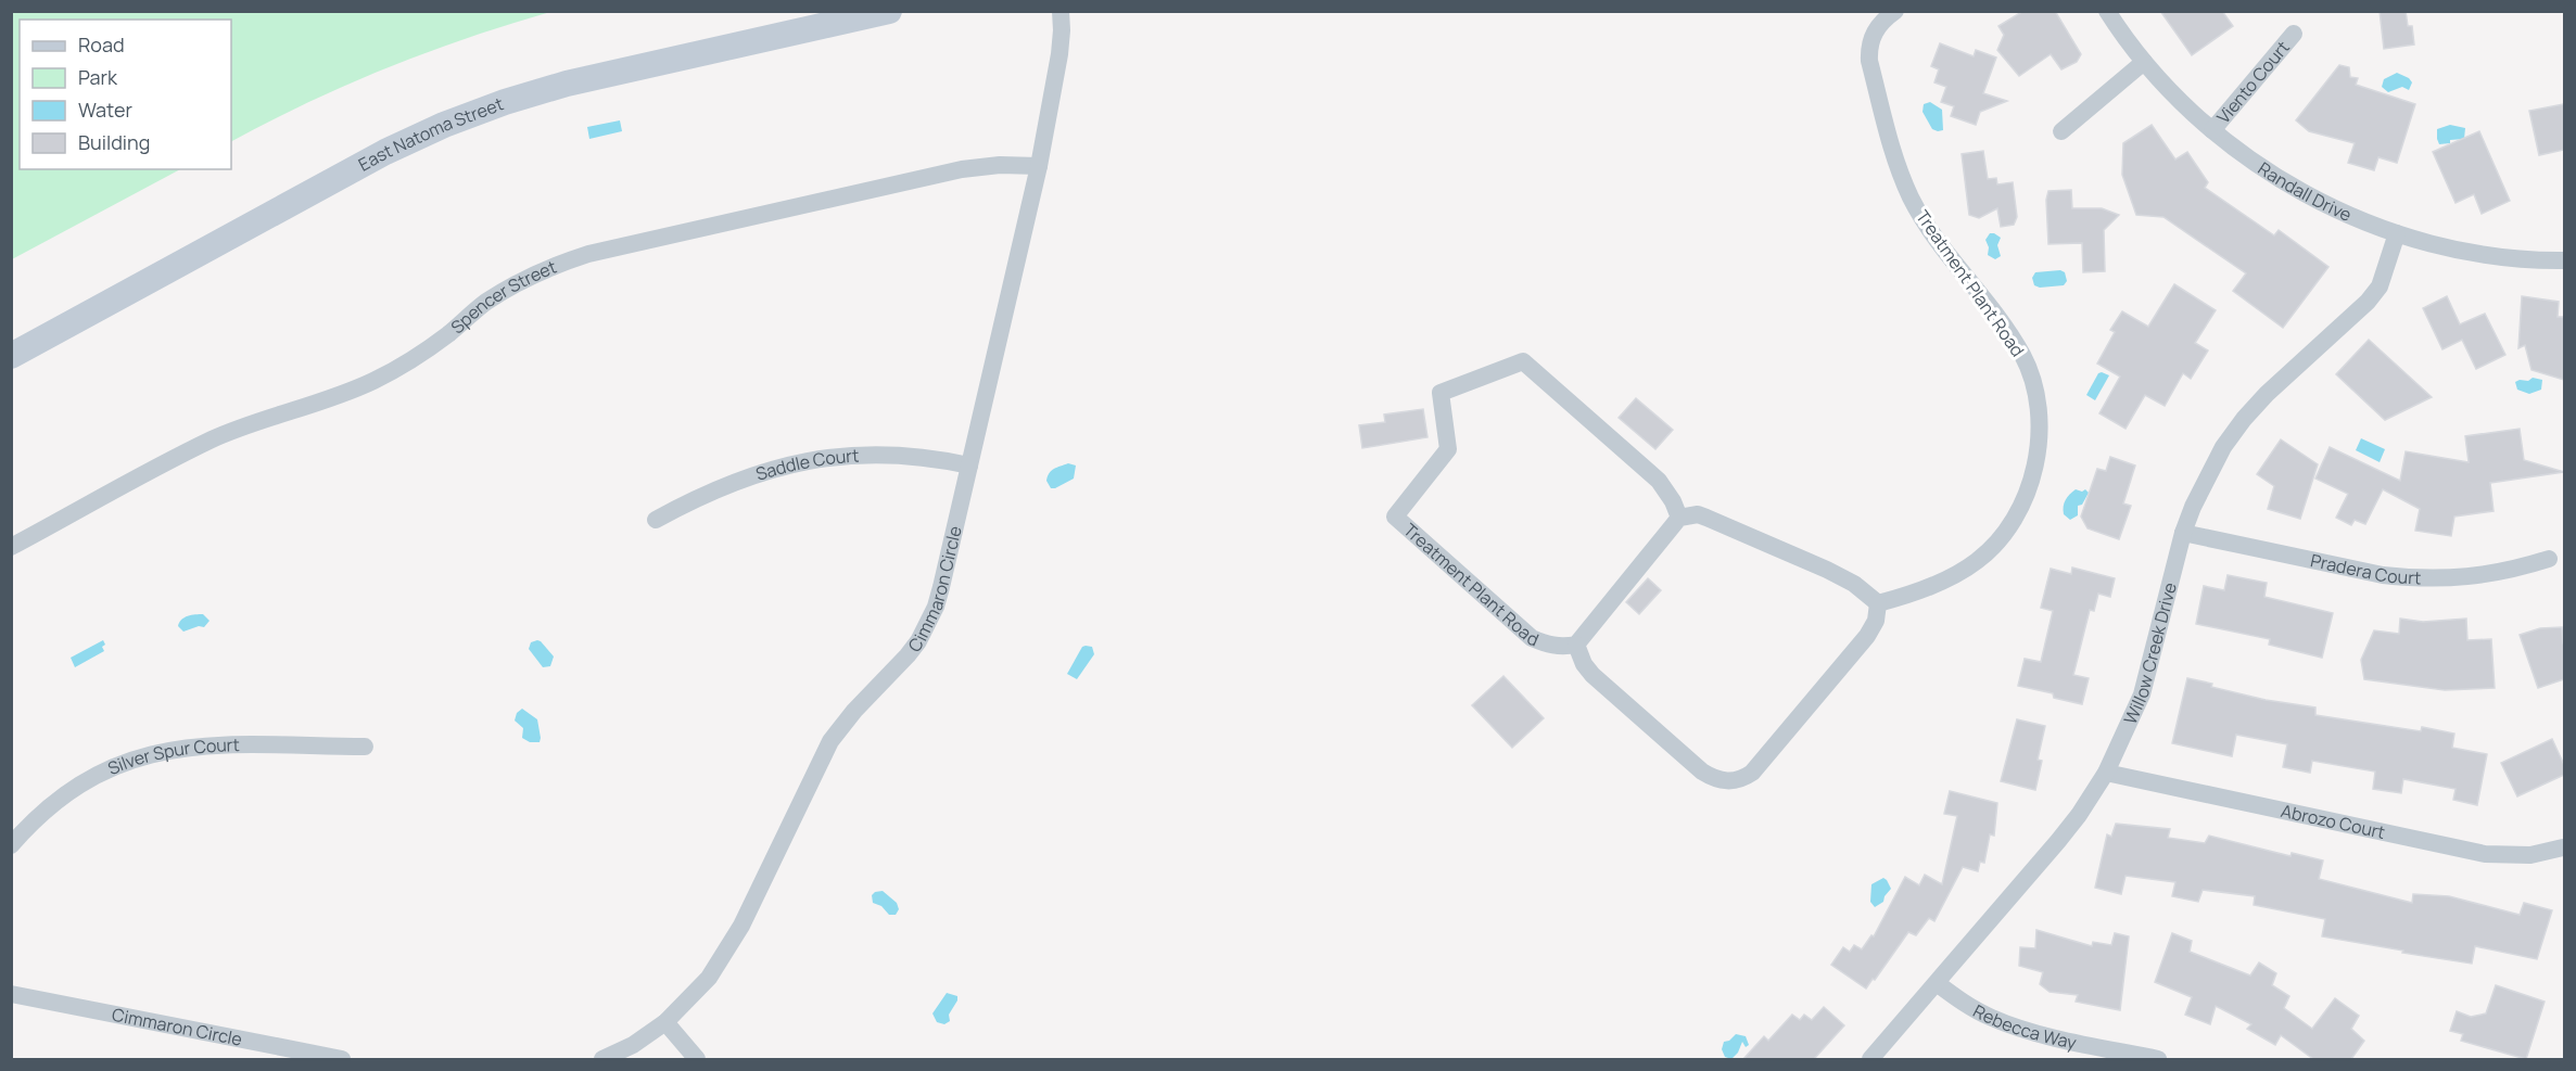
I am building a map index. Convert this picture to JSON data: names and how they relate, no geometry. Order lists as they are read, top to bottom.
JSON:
{
  "streets": {
    "main road": ["East Natoma Street"],
    "street": [
      "Viento Court",
      "Randall Drive",
      "Treatment Plant Road",
      "Spencer Street",
      "Saddle Court",
      "Pradera Court",
      "Cimmaron Circle",
      "Willow Creek Drive",
      "Silver Spur Court",
      "Abrozo Court",
      "Rebecca Way"
    ]
  },
  "crossings": [
    ["Viento Court", "Randall Drive"],
    ["Randall Drive", "Willow Creek Drive"],
    ["Spencer Street", "Cimmaron Circle"],
    ["Saddle Court", "Cimmaron Circle"],
    ["Pradera Court", "Willow Creek Drive"],
    ["Willow Creek Drive", "Abrozo Court"],
    ["Willow Creek Drive", "Rebecca Way"]
  ],
  "legend": [
    "Road",
    "Park",
    "Water",
    "Building"
  ]
}
